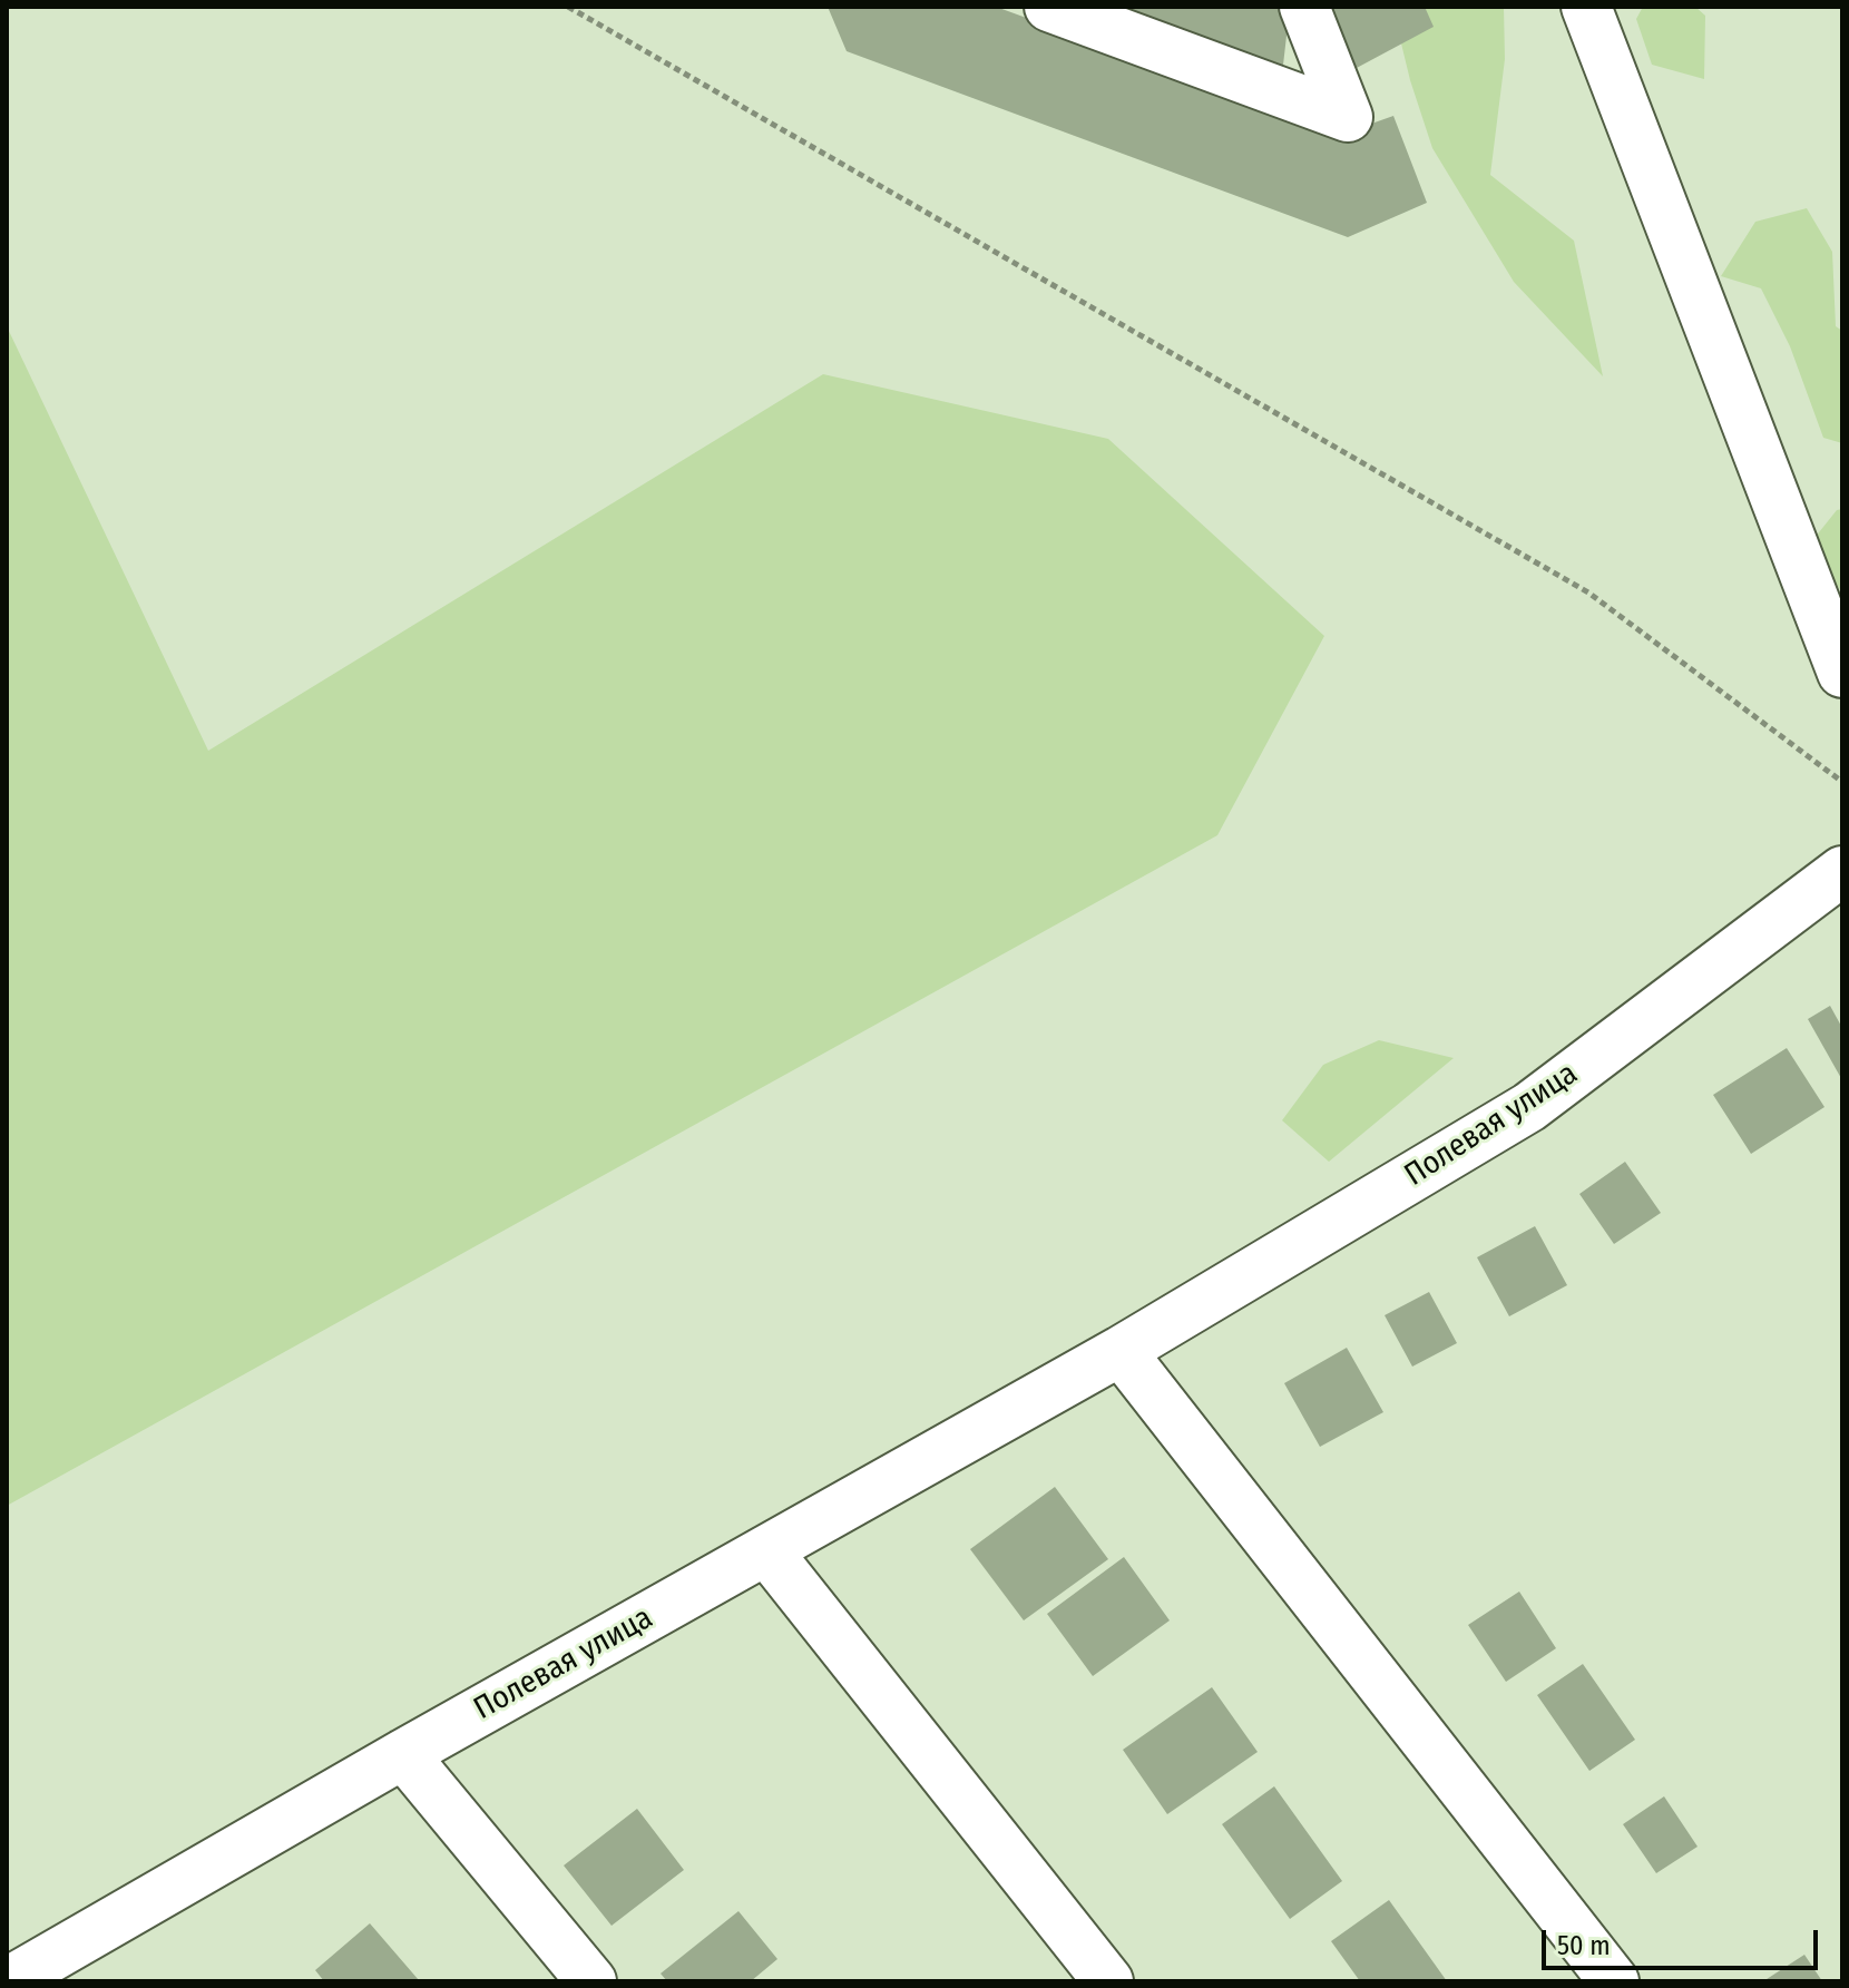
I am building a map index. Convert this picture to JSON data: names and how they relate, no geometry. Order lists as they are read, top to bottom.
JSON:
{
  "streets": {
    "street": ["Полевая улица"]
  },
  "scale_bar": "50 m"
}
